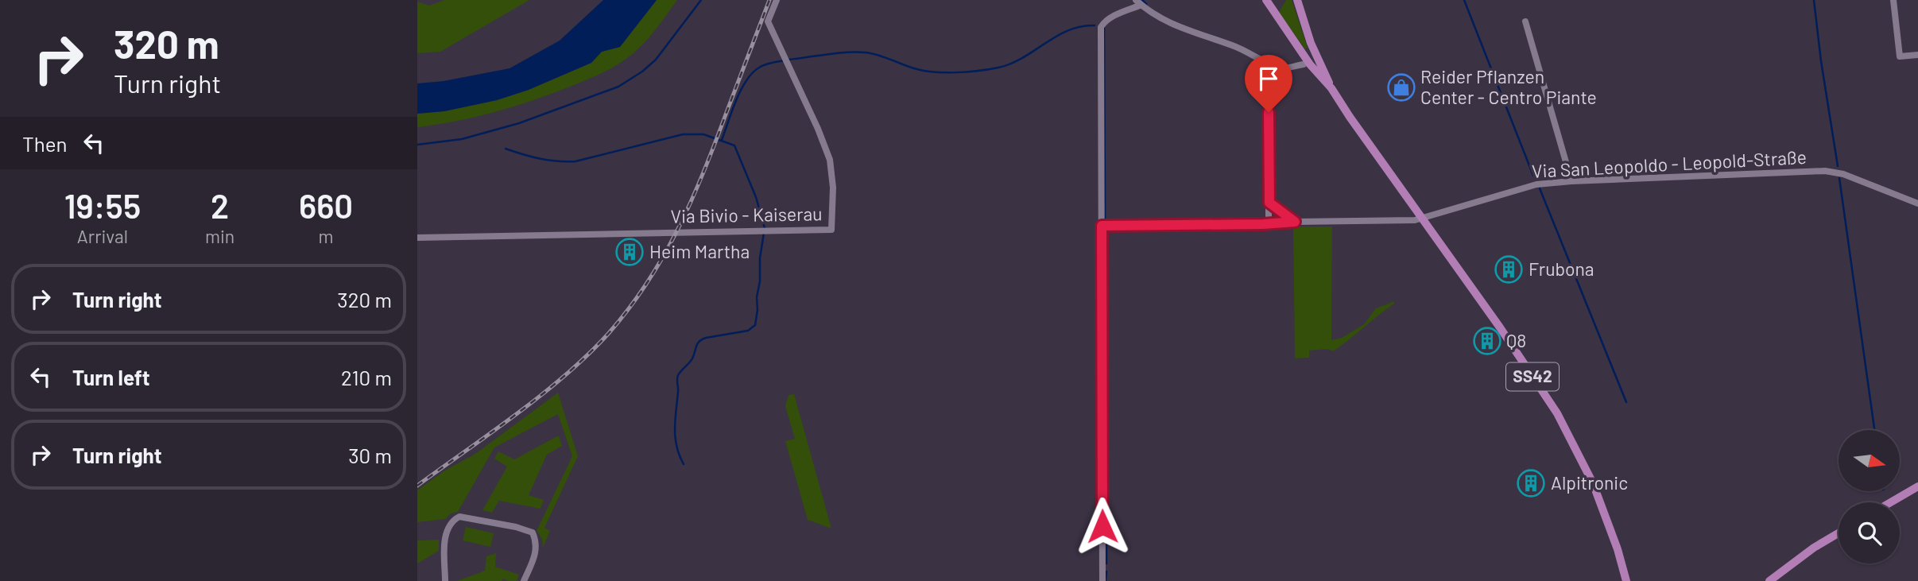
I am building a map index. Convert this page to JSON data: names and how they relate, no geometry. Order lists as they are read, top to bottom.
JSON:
{
  "streets": {
    "main road": ["SS42"],
    "street": ["Via San Leopoldo - Leopold-Straße", "Via Bivio - Kaiserau"]
  },
  "crossings": [
    ["Via San Leopoldo - Leopold-Straße", "SS42"]
  ],
  "places": {
    "shop": ["Reider Pflanzen Center - Centro Piante"],
    "building": [
      "Heim Martha",
      "Frubona",
      "Q8",
      "Alpitronic"
    ]
  },
  "north": "right",
  "page": {
    "turn": ["320 m", "Turn right"],
    "then": "Then",
    "eta": [
      "19:55",
      "Arrival",
      "2",
      "min",
      "660",
      "m"
    ],
    "list": [
      {
        "name": "Turn right",
        "value": "320 m"
      },
      {
        "name": "Turn left",
        "value": "210 m"
      },
      {
        "name": "Turn right",
        "value": "30 m"
      }
    ]
  }
}
